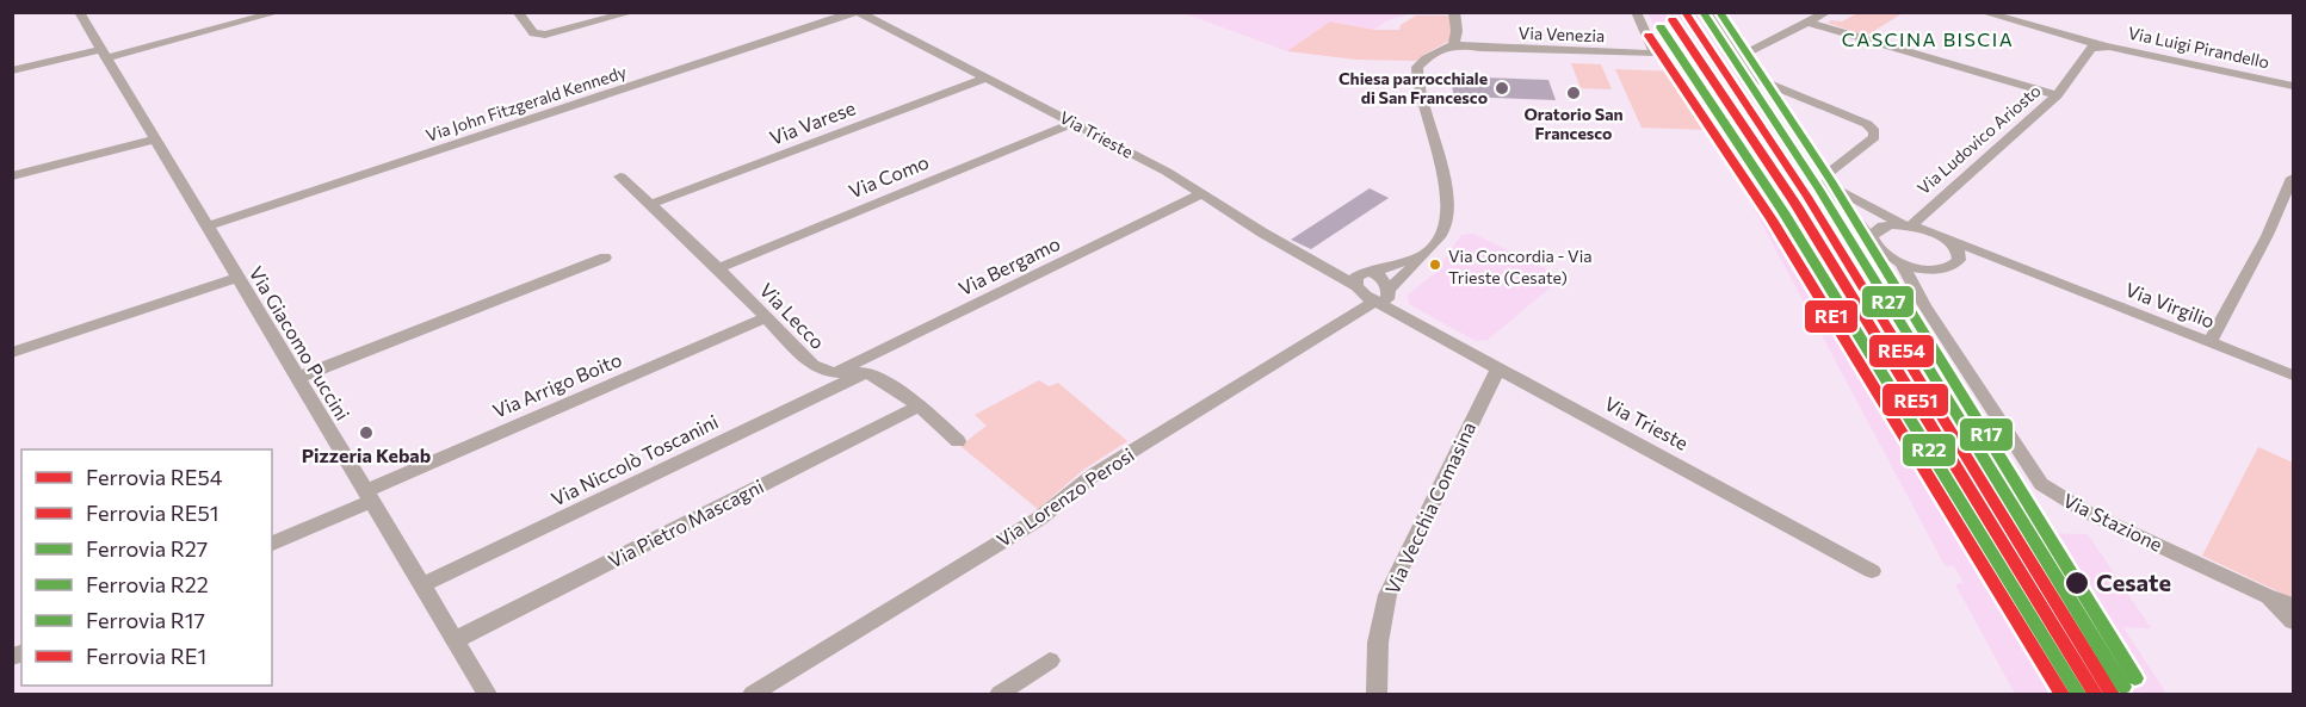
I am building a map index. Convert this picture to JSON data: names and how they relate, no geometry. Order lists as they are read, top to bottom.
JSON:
{
  "streets": {
    "street": [
      "Via Venezia",
      "Via Luigi Pirandello",
      "Via John Fitzgerald Kennedy",
      "Via Varese",
      "Via Trieste",
      "Via Ludovico Ariosto",
      "Via Como",
      "Via Bergamo",
      "Via Virgilio",
      "Via Lecco",
      "Via Giacomo Puccini",
      "Via Arrigo Boito",
      "Via Niccolò Toscanini",
      "Via Lorenzo Perosi",
      "Via Vecchia Comasina",
      "Via Stazione",
      "Via Pietro Mascagni"
    ]
  },
  "crossings": [
    ["Via Venezia", "Via Lorenzo Perosi"],
    ["Via Luigi Pirandello", "Via Ludovico Ariosto"],
    ["Via John Fitzgerald Kennedy", "Via Trieste"],
    ["Via John Fitzgerald Kennedy", "Via Giacomo Puccini"],
    ["Via Varese", "Via Trieste"],
    ["Via Varese", "Via Lecco"],
    ["Via Trieste", "Via Como"],
    ["Via Trieste", "Via Bergamo"],
    ["Via Trieste", "Via Lorenzo Perosi"],
    ["Via Trieste", "Via Vecchia Comasina"],
    ["Via Ludovico Ariosto", "Via Virgilio"],
    ["Via Como", "Via Lecco"],
    ["Via Bergamo", "Via Lecco"],
    ["Via Virgilio", "Via Stazione"],
    ["Via Lecco", "Via Arrigo Boito"],
    ["Via Lecco", "Via Niccolò Toscanini"],
    ["Via Giacomo Puccini", "Via Arrigo Boito"],
    ["Via Giacomo Puccini", "Via Niccolò Toscanini"],
    ["Via Giacomo Puccini", "Via Pietro Mascagni"]
  ],
  "districts": ["CASCINA BISCIA"],
  "places": [
    "Chiesa parrocchiale di San Francesco",
    "Oratorio San Francesco",
    "Via Concordia - Via Trieste (Cesate)",
    "Pizzeria Kebab",
    "Cesate"
  ],
  "lines": [
    "rail line RE54",
    "rail line R27",
    "rail line R17",
    "rail line RE51",
    "rail line R22",
    "rail line RE1"
  ],
  "legend": [
    "Ferrovia RE54",
    "Ferrovia RE51",
    "Ferrovia R27",
    "Ferrovia R22",
    "Ferrovia R17",
    "Ferrovia RE1"
  ]
}
